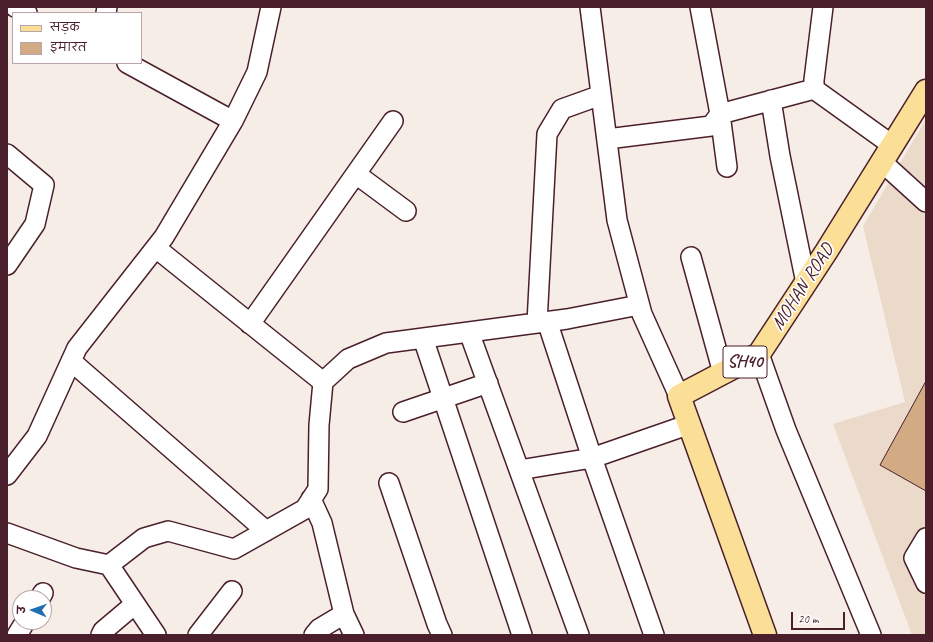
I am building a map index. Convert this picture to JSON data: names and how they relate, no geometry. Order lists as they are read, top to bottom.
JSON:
{
  "streets": {
    "main road": ["MOHAN ROAD", "SH40"]
  },
  "legend": ["सड़क", "इमारत"],
  "scale_bar": "20 m",
  "north": "left"
}
